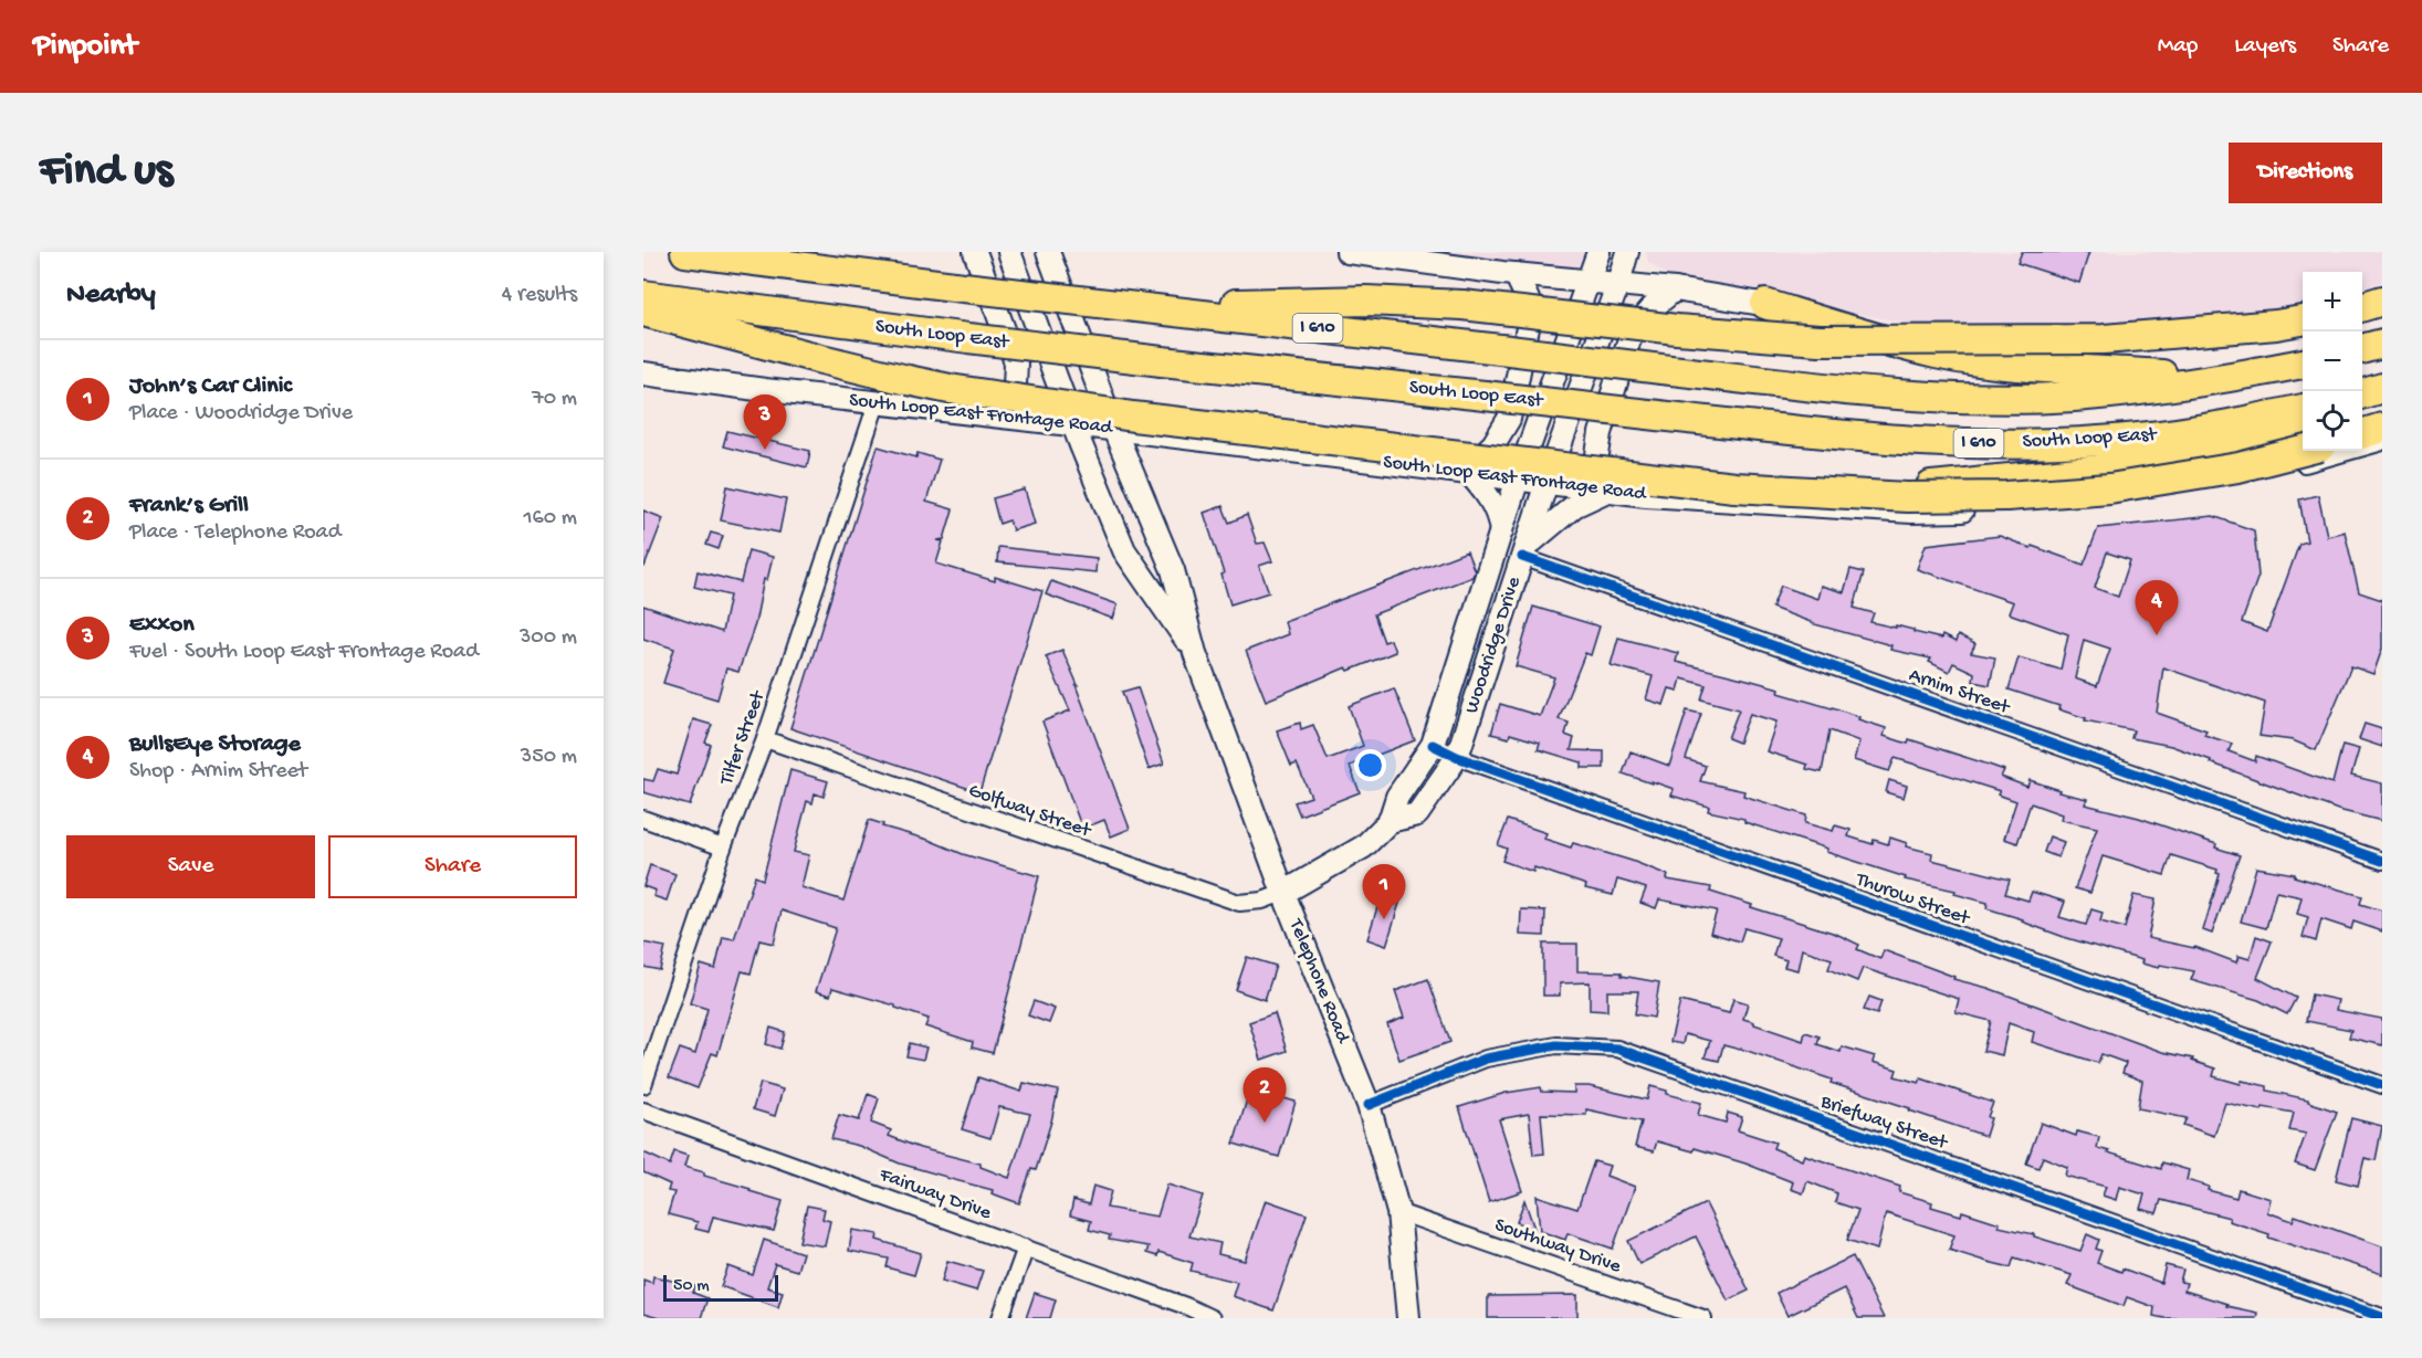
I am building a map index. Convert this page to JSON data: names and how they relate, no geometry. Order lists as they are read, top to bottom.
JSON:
{
  "streets": {
    "highway": ["I 610", "South Loop East"],
    "main road": ["South Loop East Frontage Road", "Woodridge Drive", "Telephone Road"],
    "street": [
      "Arnim Street",
      "Tilfer Street",
      "Golfway Street",
      "Thurow Street",
      "Briefway Street",
      "Fairway Drive",
      "Southway Drive"
    ]
  },
  "crossings": [
    ["South Loop East Frontage Road", "Woodridge Drive"],
    ["South Loop East Frontage Road", "Tilfer Street"],
    ["South Loop East Frontage Road", "Telephone Road"],
    ["Woodridge Drive", "Arnim Street"],
    ["Woodridge Drive", "Golfway Street"],
    ["Woodridge Drive", "Thurow Street"],
    ["Woodridge Drive", "Telephone Road"],
    ["Tilfer Street", "Golfway Street"],
    ["Golfway Street", "Telephone Road"],
    ["Telephone Road", "Briefway Street"],
    ["Telephone Road", "Southway Drive"]
  ],
  "scale_bar": "50 m",
  "page": {
    "header": "Pinpoint",
    "nav": ["Map", "Layers", "Share"],
    "buttons": [
      "Directions",
      ["Save", "Share"]
    ],
    "title": "Find us",
    "heading": ["Nearby", "4 results"],
    "map_buttons": ["+", "−"],
    "list": [
      {
        "mark": "1",
        "name": "John’s Car Clinic",
        "note": "Place · Woodridge Drive",
        "value": "70 m"
      },
      {
        "mark": "2",
        "name": "Frank’s Grill",
        "note": "Place · Telephone Road",
        "value": "160 m"
      },
      {
        "mark": "3",
        "name": "Exxon",
        "note": "Fuel · South Loop East Frontage Road",
        "value": "300 m"
      },
      {
        "mark": "4",
        "name": "BullsEye Storage",
        "note": "Shop · Arnim Street",
        "value": "350 m"
      }
    ],
    "pins": [
      "3",
      "4",
      "1",
      "2"
    ],
    "scale": "50 m"
  }
}
